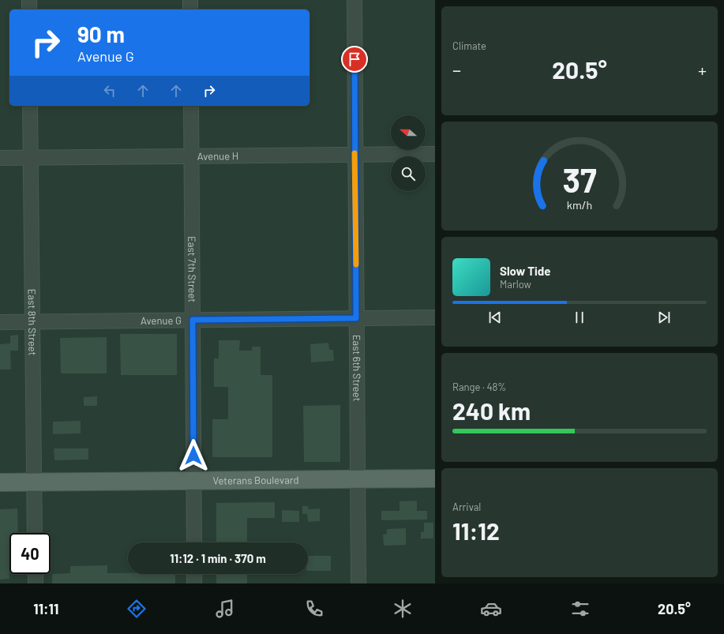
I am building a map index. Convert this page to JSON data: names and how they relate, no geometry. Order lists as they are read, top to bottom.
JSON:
{
  "streets": {
    "main road": ["Veterans Boulevard"],
    "street": [
      "Avenue H",
      "East 7th Street",
      "Avenue G",
      "East 8th Street",
      "East 6th Street"
    ]
  },
  "crossings": [
    ["Avenue H", "East 7th Street"],
    ["Avenue H", "East 8th Street"],
    ["Avenue H", "East 6th Street"],
    ["East 7th Street", "Avenue G"],
    ["East 7th Street", "Veterans Boulevard"],
    ["Avenue G", "East 8th Street"],
    ["Avenue G", "East 6th Street"],
    ["East 8th Street", "Veterans Boulevard"],
    ["East 6th Street", "Veterans Boulevard"]
  ],
  "north": "left",
  "page": {
    "tile": [
      "Climate",
      ["Range · 48%", "240 km"],
      ["Arrival", "11:12"]
    ],
    "turn": ["90 m", "Avenue G"],
    "heat": ["−", "20.5°", "+"],
    "song": ["Slow Tide", "Marlow"],
    "limit": "40",
    "trip": "11:12 · 1 min · 370 m",
    "tabs": ["11:11", "20.5°"],
    "gauge": ["37", "km/h"]
  }
}
